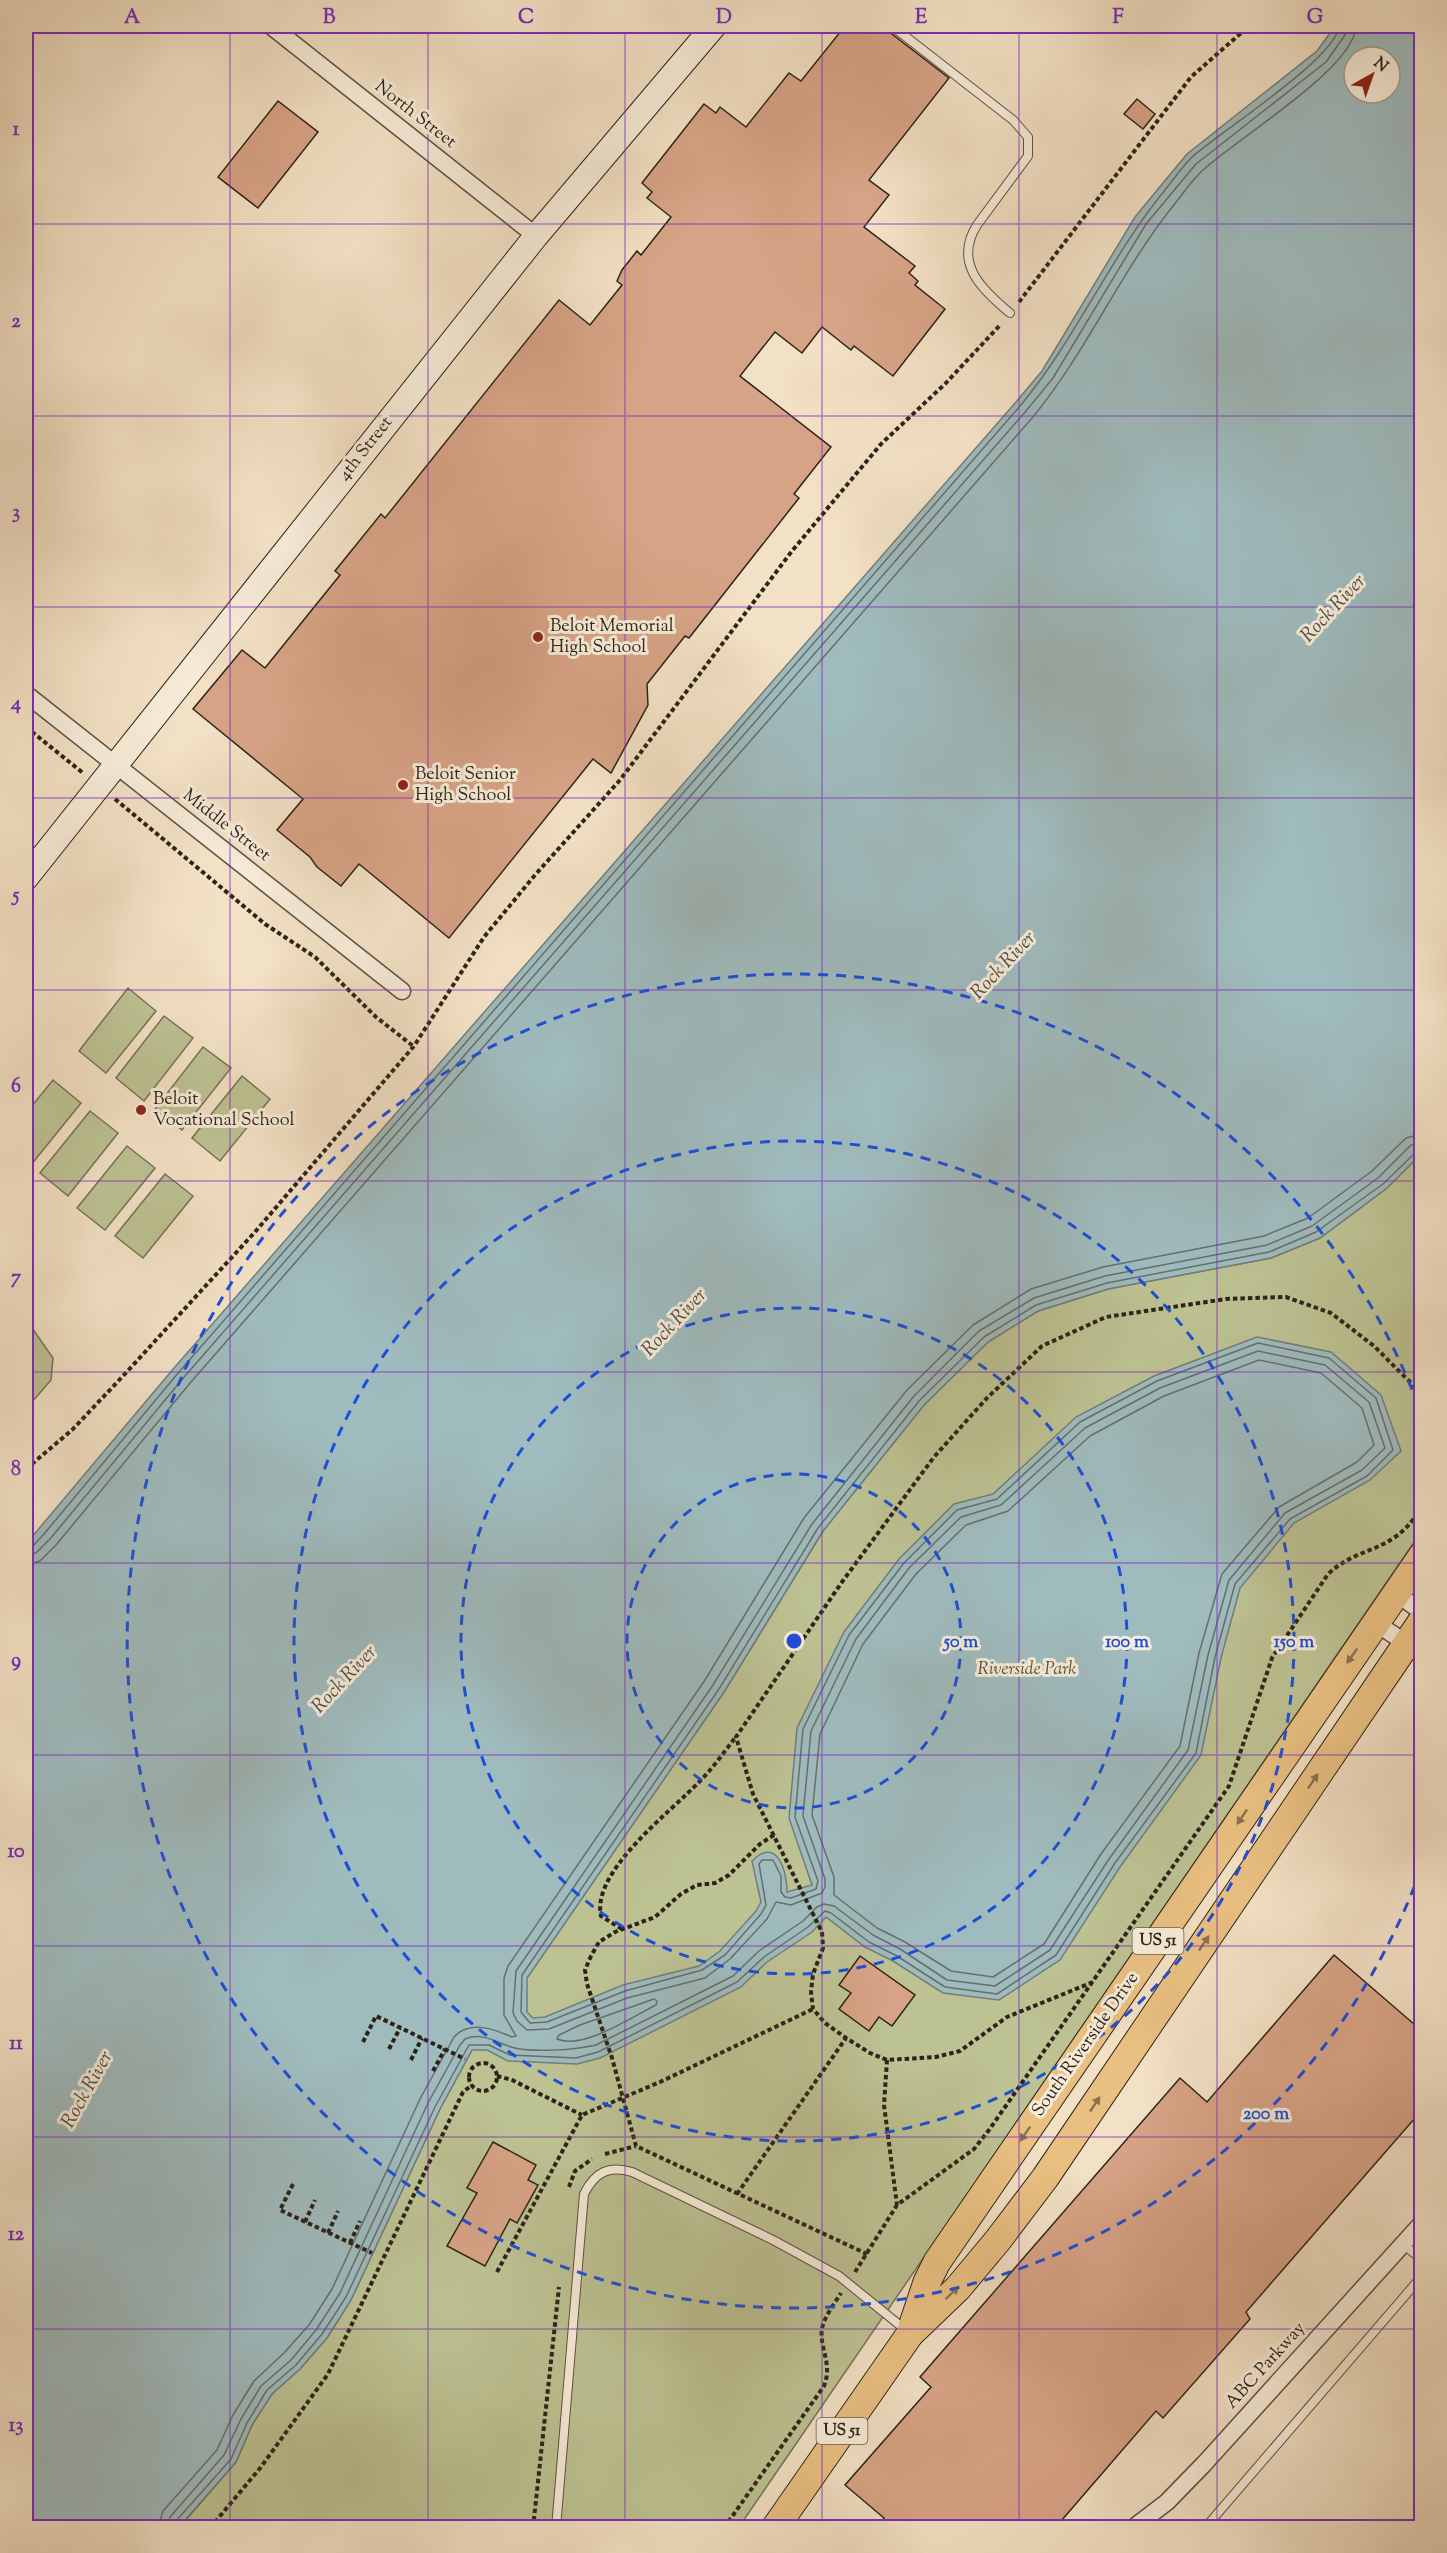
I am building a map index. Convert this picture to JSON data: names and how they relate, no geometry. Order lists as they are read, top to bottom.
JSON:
{
  "streets": {
    "main road": ["US 51", "South Riverside Drive"],
    "street": [
      "North Street",
      "4th Street",
      "Middle Street",
      "ABC Parkway"
    ]
  },
  "crossings": [
    ["North Street", "4th Street"],
    ["4th Street", "Middle Street"]
  ],
  "water": ["Rock River"],
  "parks": ["Riverside Park"],
  "places": ["Beloit Memorial High School", "Beloit Senior High School", "Beloit Vocational School"],
  "north": "top right",
  "grid": {
    "columns": [
      "A",
      "B",
      "C",
      "D",
      "E",
      "F",
      "G"
    ],
    "rows": [
      "1",
      "2",
      "3",
      "4",
      "5",
      "6",
      "7",
      "8",
      "9",
      "10",
      "11",
      "12",
      "13"
    ]
  },
  "rings": [
    "50 m",
    "100 m",
    "150 m",
    "200 m"
  ]
}
